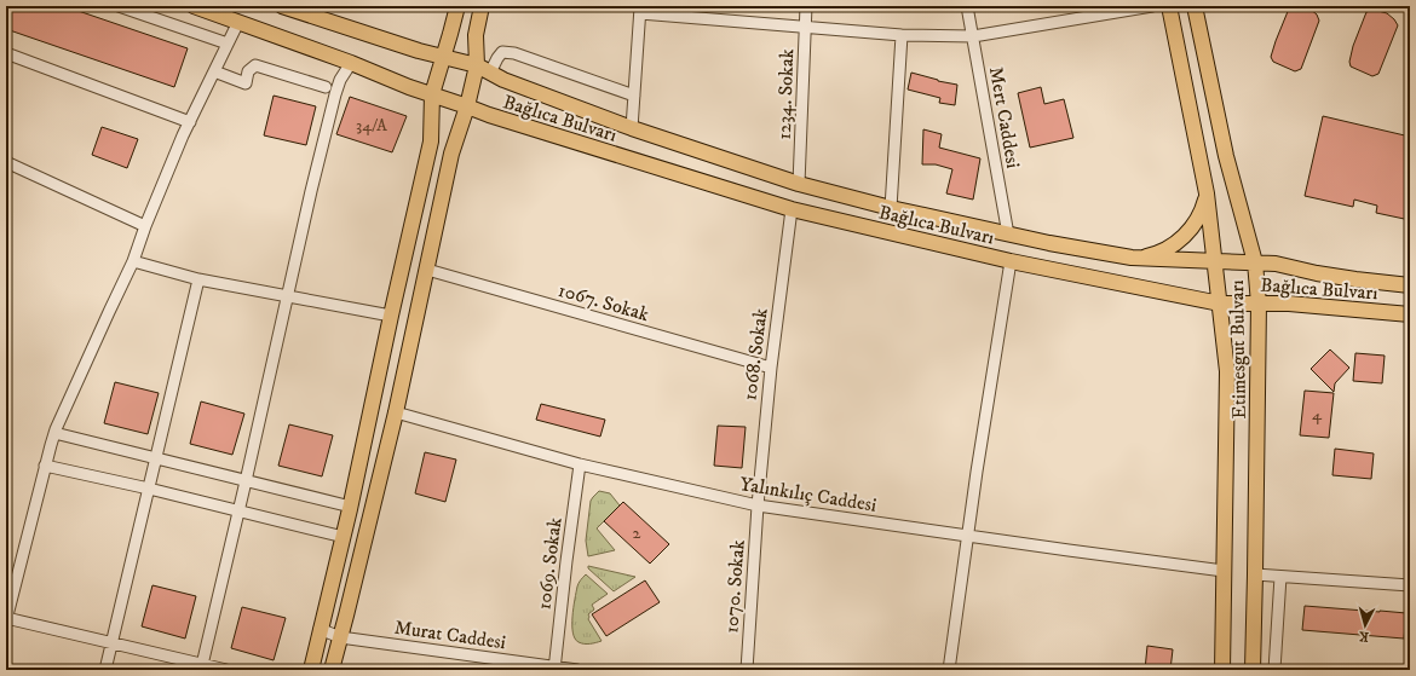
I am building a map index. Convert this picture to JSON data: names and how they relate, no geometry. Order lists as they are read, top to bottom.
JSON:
{
  "streets": {
    "main road": ["Bağlıca Bulvarı", "Etimesgut Bulvarı"],
    "street": [
      "1234. Sokak",
      "Mert Caddesi",
      "1067. Sokak",
      "1068. Sokak",
      "Yalınkılıç Caddesi",
      "1069. Sokak",
      "1070. Sokak",
      "Murat Caddesi"
    ]
  },
  "crossings": [
    ["1234. Sokak", "Bağlıca Bulvarı"],
    ["Bağlıca Bulvarı", "Mert Caddesi"],
    ["Bağlıca Bulvarı", "Etimesgut Bulvarı"],
    ["Bağlıca Bulvarı", "1068. Sokak"],
    ["1067. Sokak", "1068. Sokak"],
    ["Etimesgut Bulvarı", "Yalınkılıç Caddesi"],
    ["1068. Sokak", "Yalınkılıç Caddesi"],
    ["1068. Sokak", "1070. Sokak"],
    ["Yalınkılıç Caddesi", "1069. Sokak"],
    ["Yalınkılıç Caddesi", "1070. Sokak"],
    ["1069. Sokak", "Murat Caddesi"]
  ],
  "house_numbers": ["34/A", "4", "2"],
  "north": "bottom"
}
